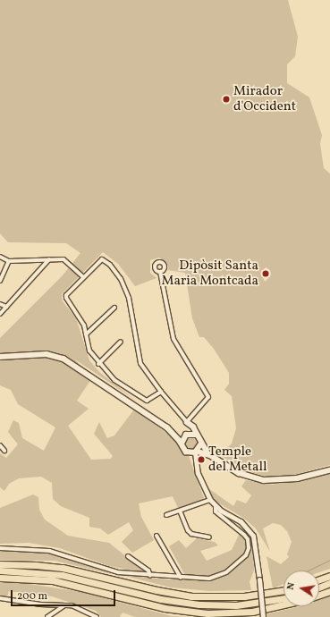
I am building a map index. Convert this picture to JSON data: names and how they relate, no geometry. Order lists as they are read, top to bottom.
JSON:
{
  "places": ["Mirador d'Occident", "Dipòsit Santa Maria Montcada", "Temple del Metall"],
  "scale_bar": "200 m",
  "north": "left"
}
